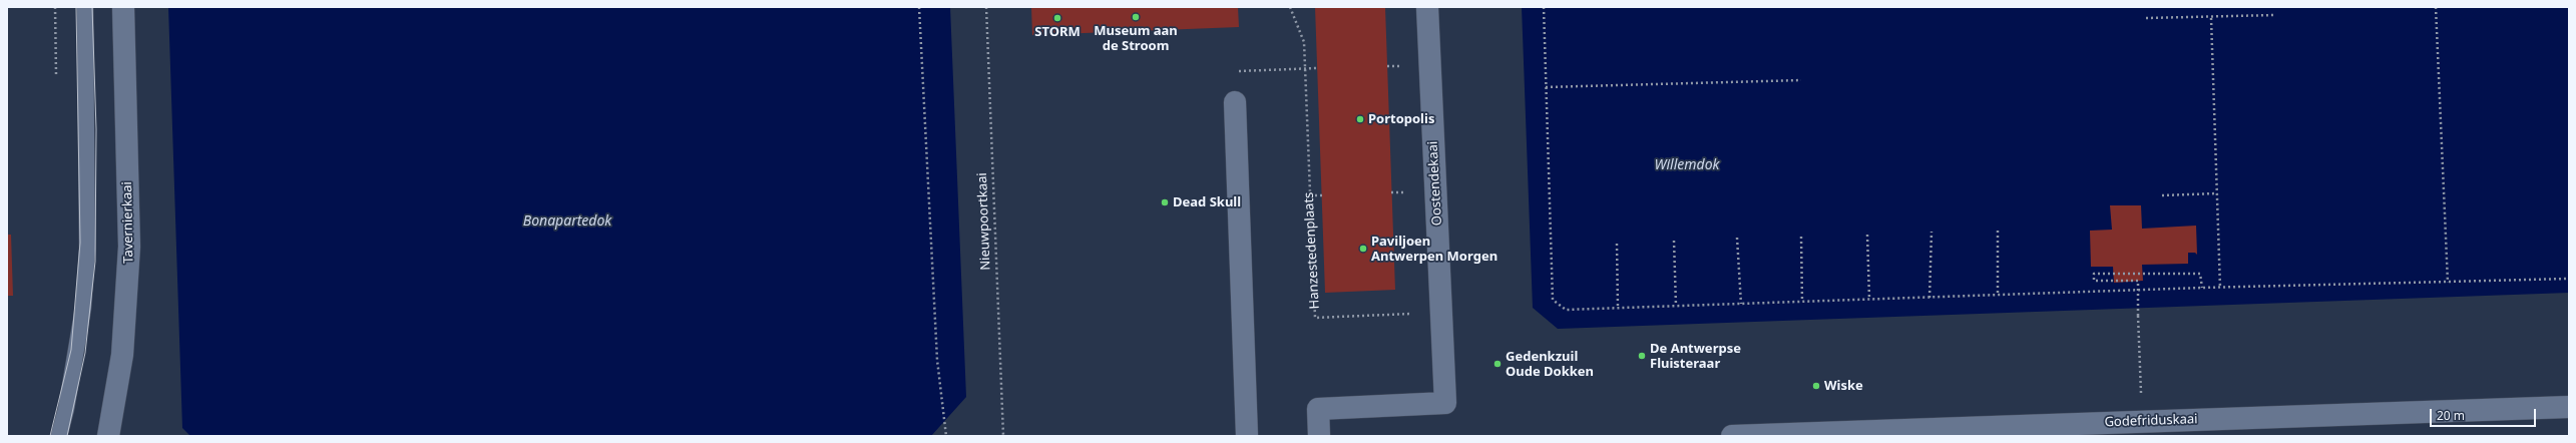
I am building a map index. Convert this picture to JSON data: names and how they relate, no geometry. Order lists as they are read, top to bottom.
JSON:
{
  "streets": {
    "street": ["Oostendekaai", "Tavernierkaai", "Godefriduskaai"],
    "path": ["Nieuwpoortkaai", "Hanzestedenplaats"]
  },
  "crossings": [
    ["Oostendekaai", "Hanzestedenplaats"]
  ],
  "water": ["Willemdok", "Bonapartedok"],
  "places": [
    "Museum aan de Stroom",
    "STORM",
    "Portopolis",
    "Dead Skull",
    "Paviljoen Antwerpen Morgen",
    "De Antwerpse Fluisteraar",
    "Gedenkzuil Oude Dokken",
    "Wiske"
  ],
  "scale_bar": "20 m"
}
